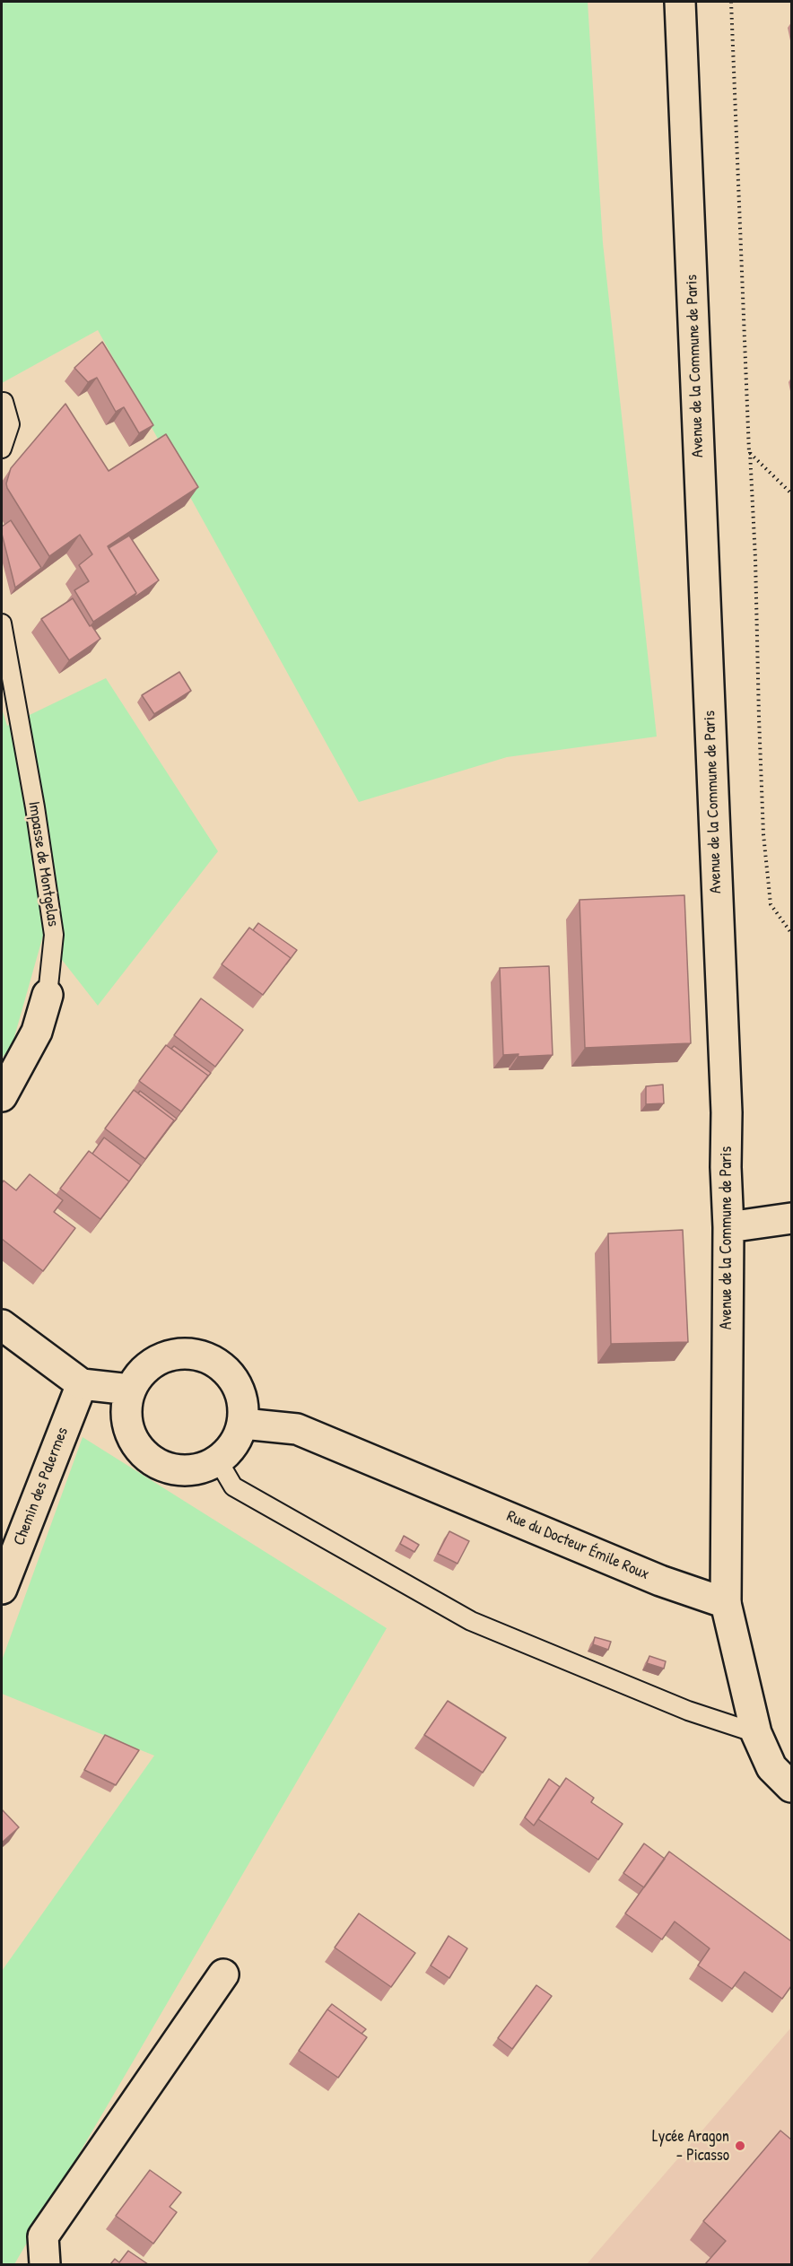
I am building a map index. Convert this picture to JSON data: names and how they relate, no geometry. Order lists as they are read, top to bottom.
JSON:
{
  "streets": {
    "street": [
      "Avenue de la Commune de Paris",
      "Impasse de Montgelas",
      "Chemin des Palermes",
      "Rue du Docteur Émile Roux"
    ]
  },
  "crossings": [
    ["Avenue de la Commune de Paris", "Rue du Docteur Émile Roux"]
  ],
  "places": ["Lycée Aragon - Picasso"]
}
